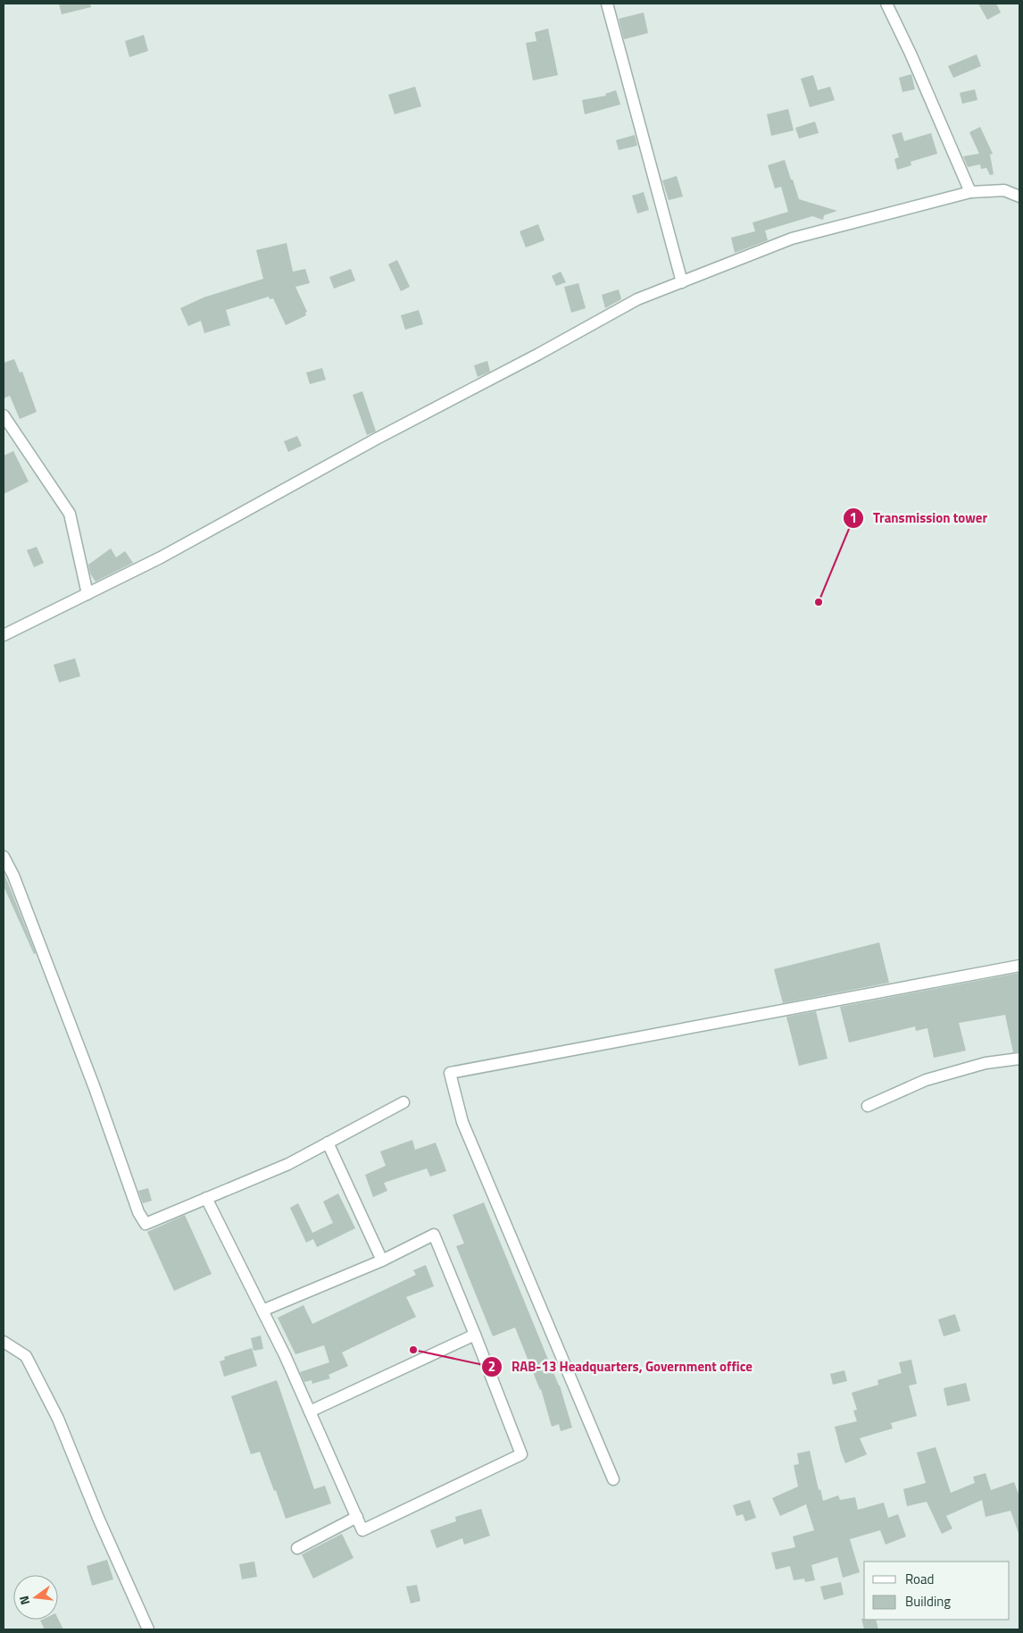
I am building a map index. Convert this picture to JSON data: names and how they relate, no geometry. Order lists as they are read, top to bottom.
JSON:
{
  "places": ["Transmission tower", "RAB-13 Headquarters, Government office"],
  "legend": ["Road", "Building"],
  "north": "left"
}
